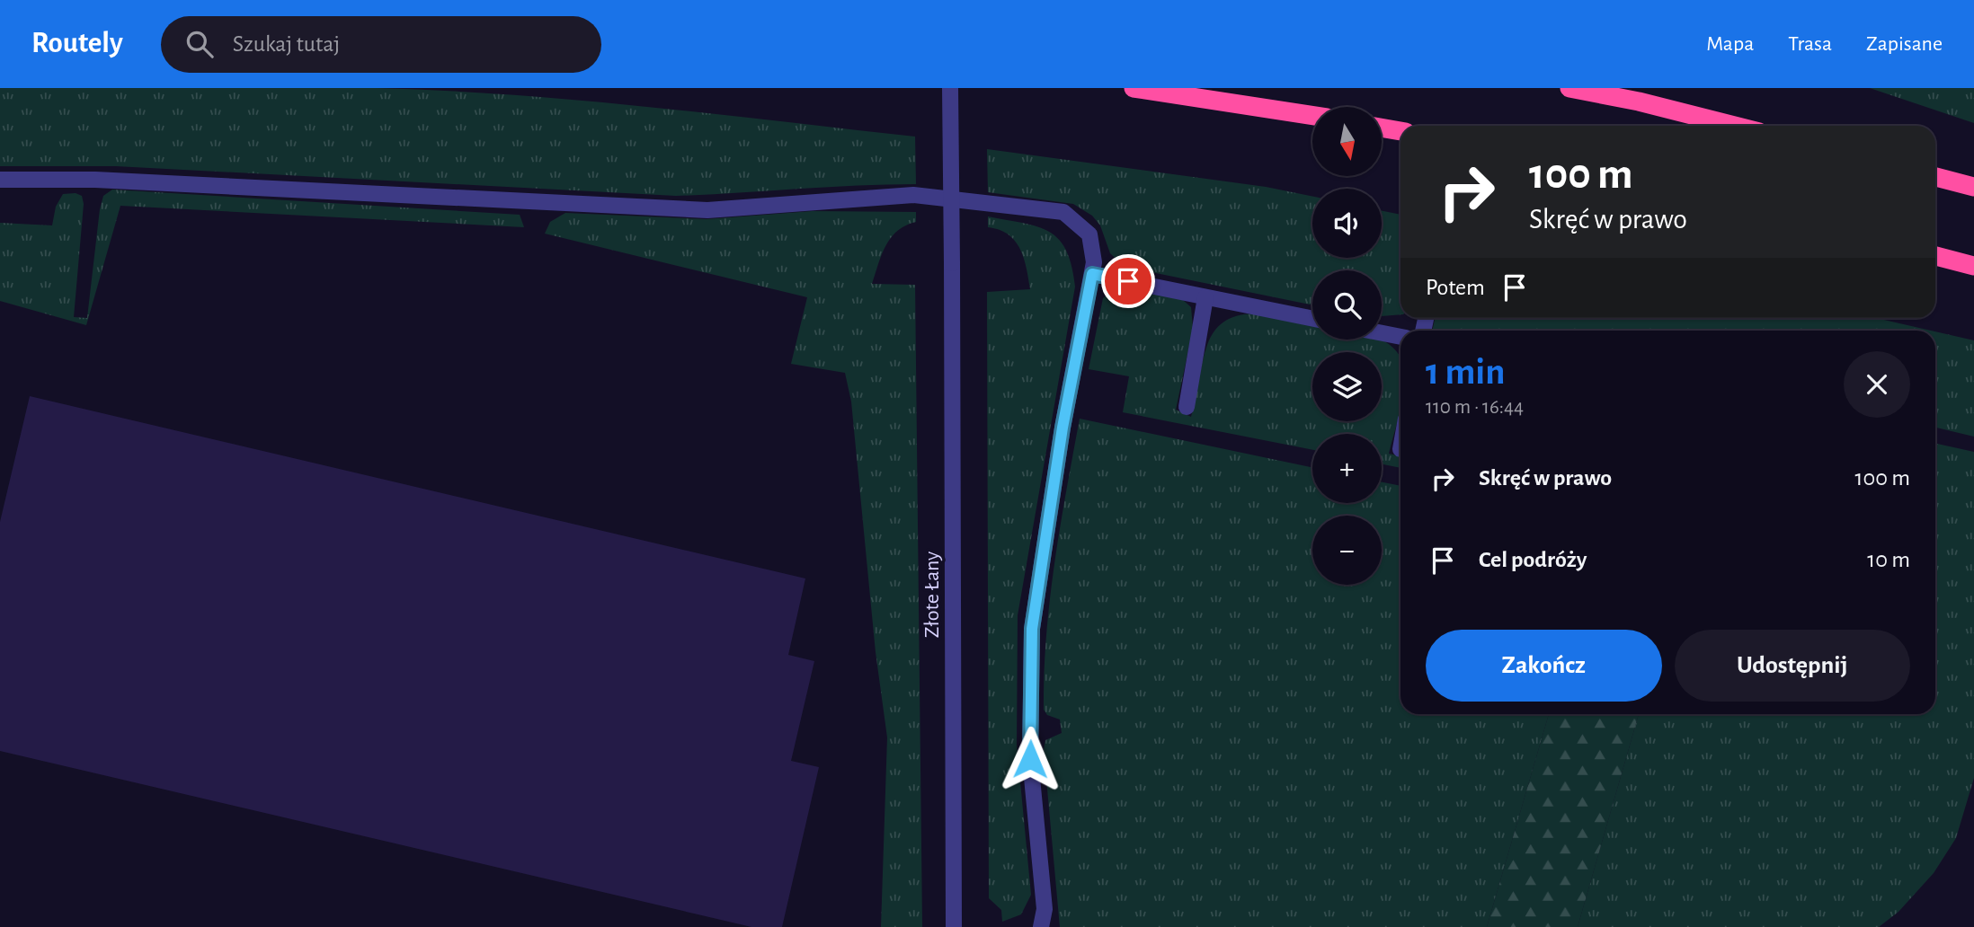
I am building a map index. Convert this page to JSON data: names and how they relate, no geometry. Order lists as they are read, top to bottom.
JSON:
{
  "streets": {
    "street": ["Złote Łany"]
  },
  "north": "bottom",
  "page": {
    "header": "Routely",
    "search": "Szukaj tutaj",
    "nav": ["Mapa", "Trasa", "Zapisane"],
    "map_buttons": ["+", "−"],
    "turn": ["100 m", "Skręć w prawo"],
    "then": "Potem",
    "heading": ["1 min", "110 m · 16:44"],
    "list": [
      {
        "name": "Skręć w prawo",
        "value": "100 m"
      },
      {
        "name": "Cel podróży",
        "value": "10 m"
      }
    ],
    "buttons": ["Zakończ", "Udostępnij"]
  }
}
